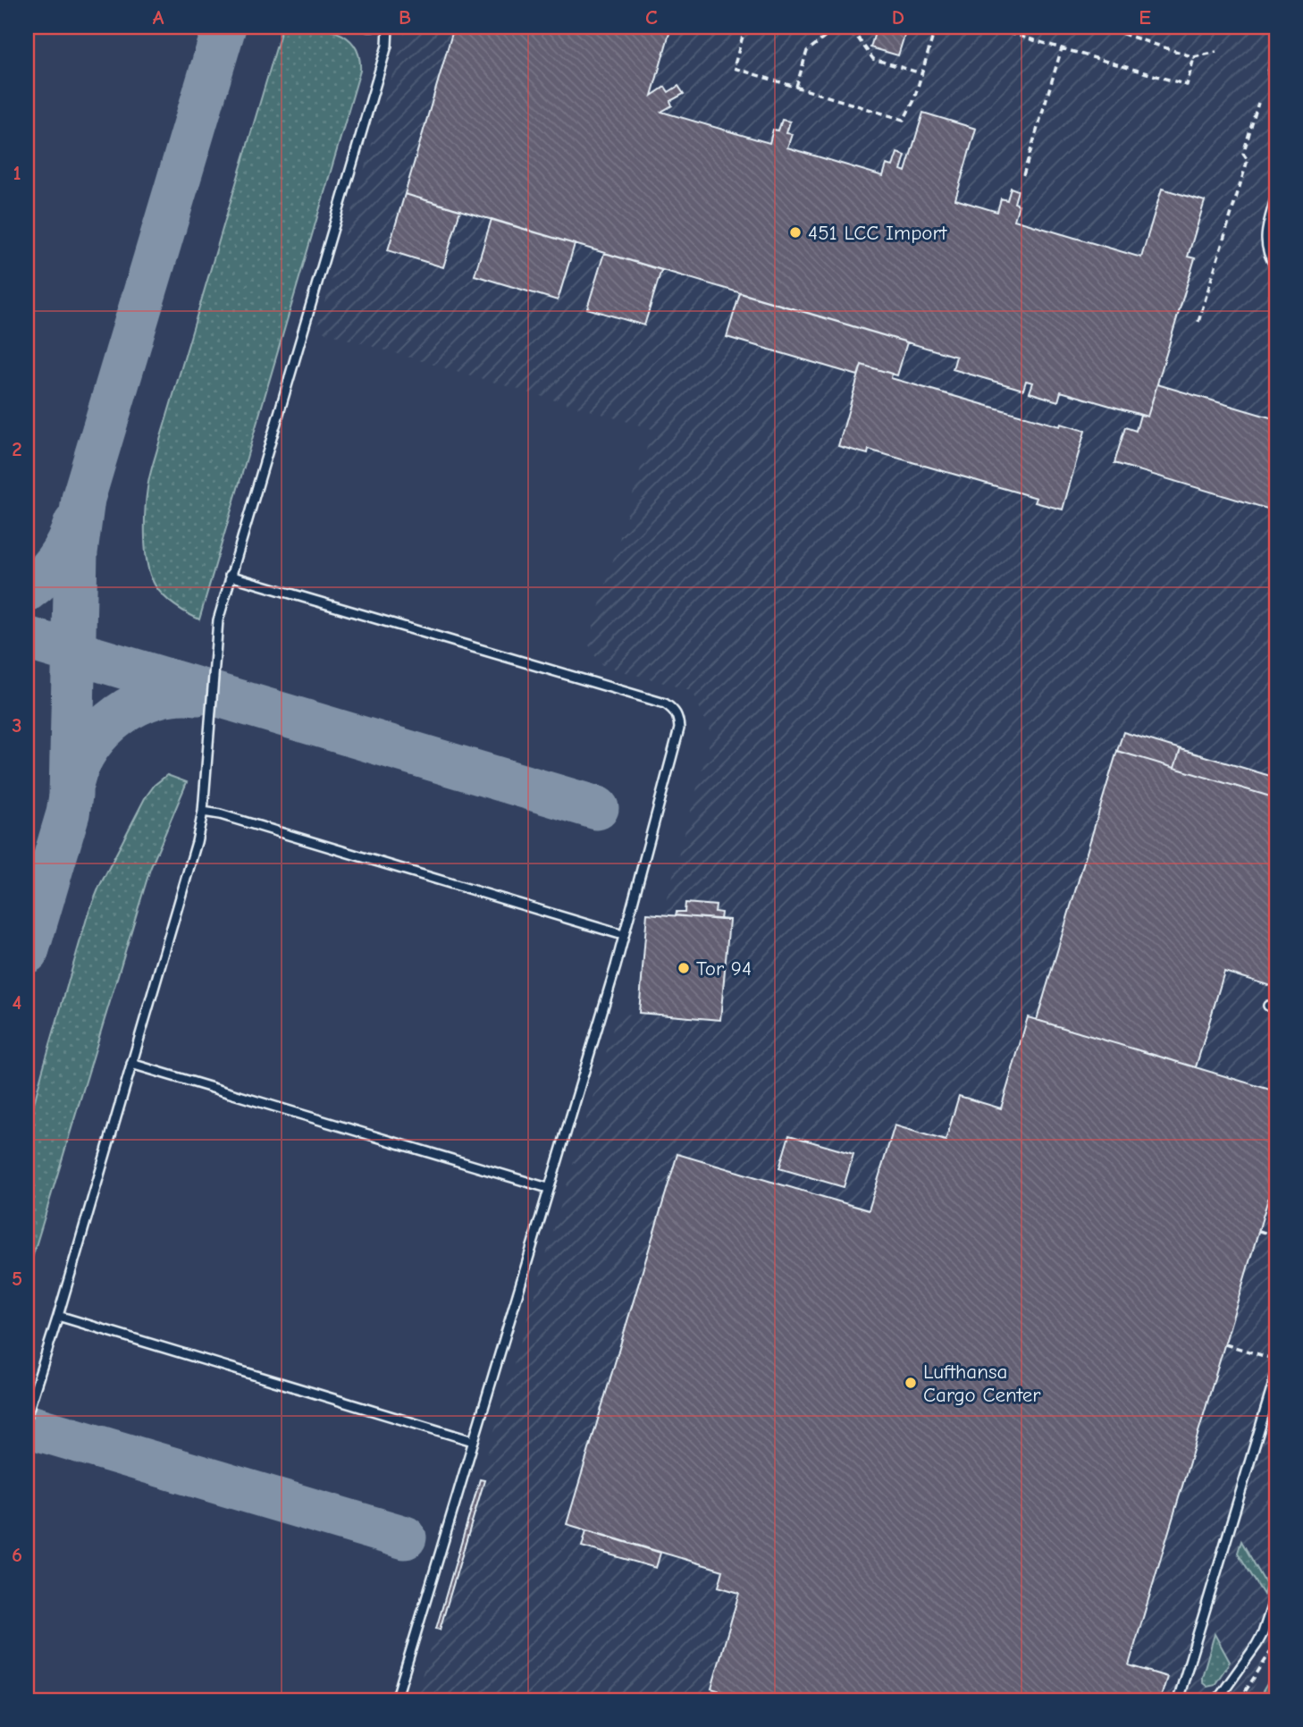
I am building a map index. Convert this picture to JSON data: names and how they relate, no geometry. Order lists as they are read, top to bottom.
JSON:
{
  "places": ["451 LCC Import", "Tor 94", "Lufthansa Cargo Center"],
  "grid": {
    "columns": [
      "A",
      "B",
      "C",
      "D",
      "E"
    ],
    "rows": [
      "1",
      "2",
      "3",
      "4",
      "5",
      "6"
    ]
  }
}
